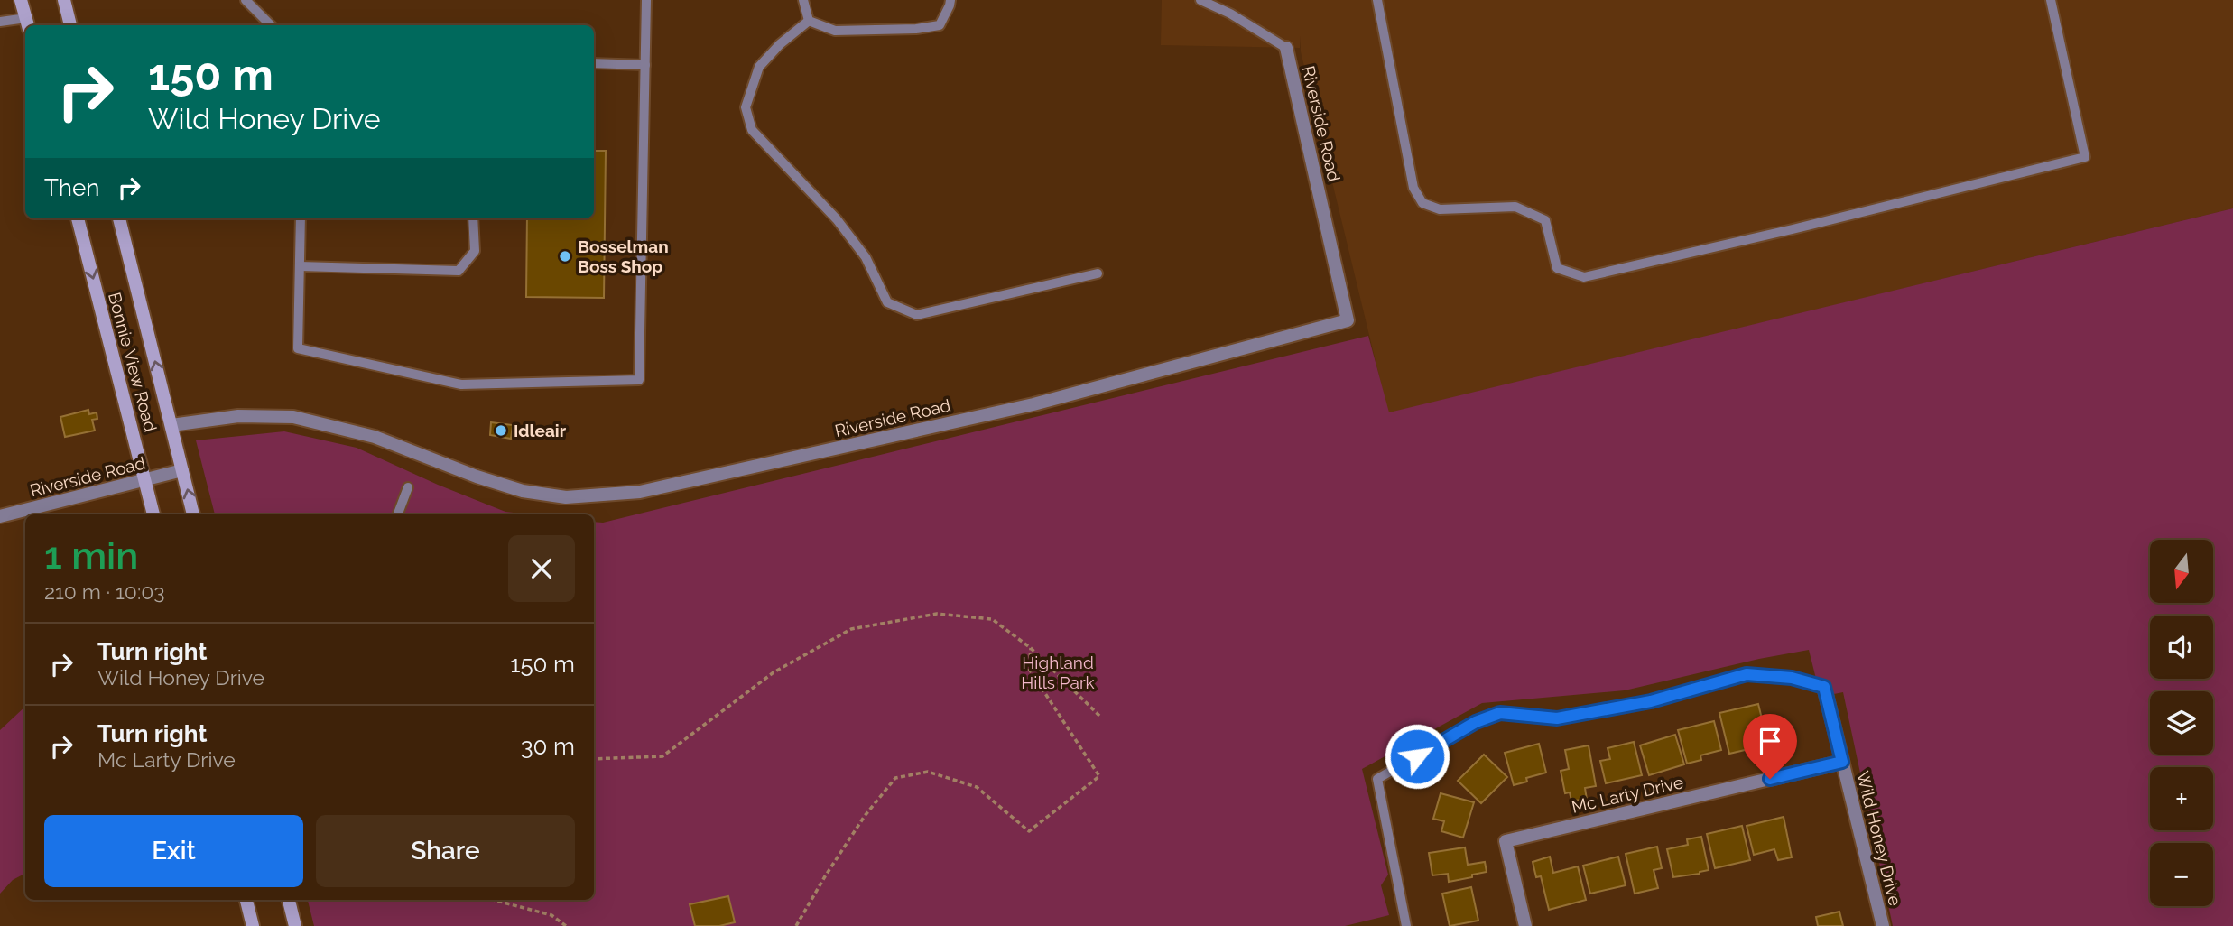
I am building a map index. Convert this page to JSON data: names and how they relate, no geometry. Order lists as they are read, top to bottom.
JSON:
{
  "streets": {
    "main road": ["Bonnie View Road"],
    "street": ["Riverside Road", "Mc Larty Drive", "Wild Honey Drive"]
  },
  "crossings": [
    ["Riverside Road", "Bonnie View Road"],
    ["Mc Larty Drive", "Wild Honey Drive"]
  ],
  "parks": ["Highland Hills Park"],
  "places": ["Bosselman Boss Shop", "Idleair"],
  "north": "bottom",
  "page": {
    "turn": ["150 m", "Wild Honey Drive"],
    "then": "Then",
    "heading": ["1 min", "210 m · 10:03"],
    "map_buttons": ["+", "−"],
    "list": [
      {
        "name": "Turn right",
        "note": "Wild Honey Drive",
        "value": "150 m"
      },
      {
        "name": "Turn right",
        "note": "Mc Larty Drive",
        "value": "30 m"
      }
    ],
    "buttons": ["Exit", "Share"]
  }
}
